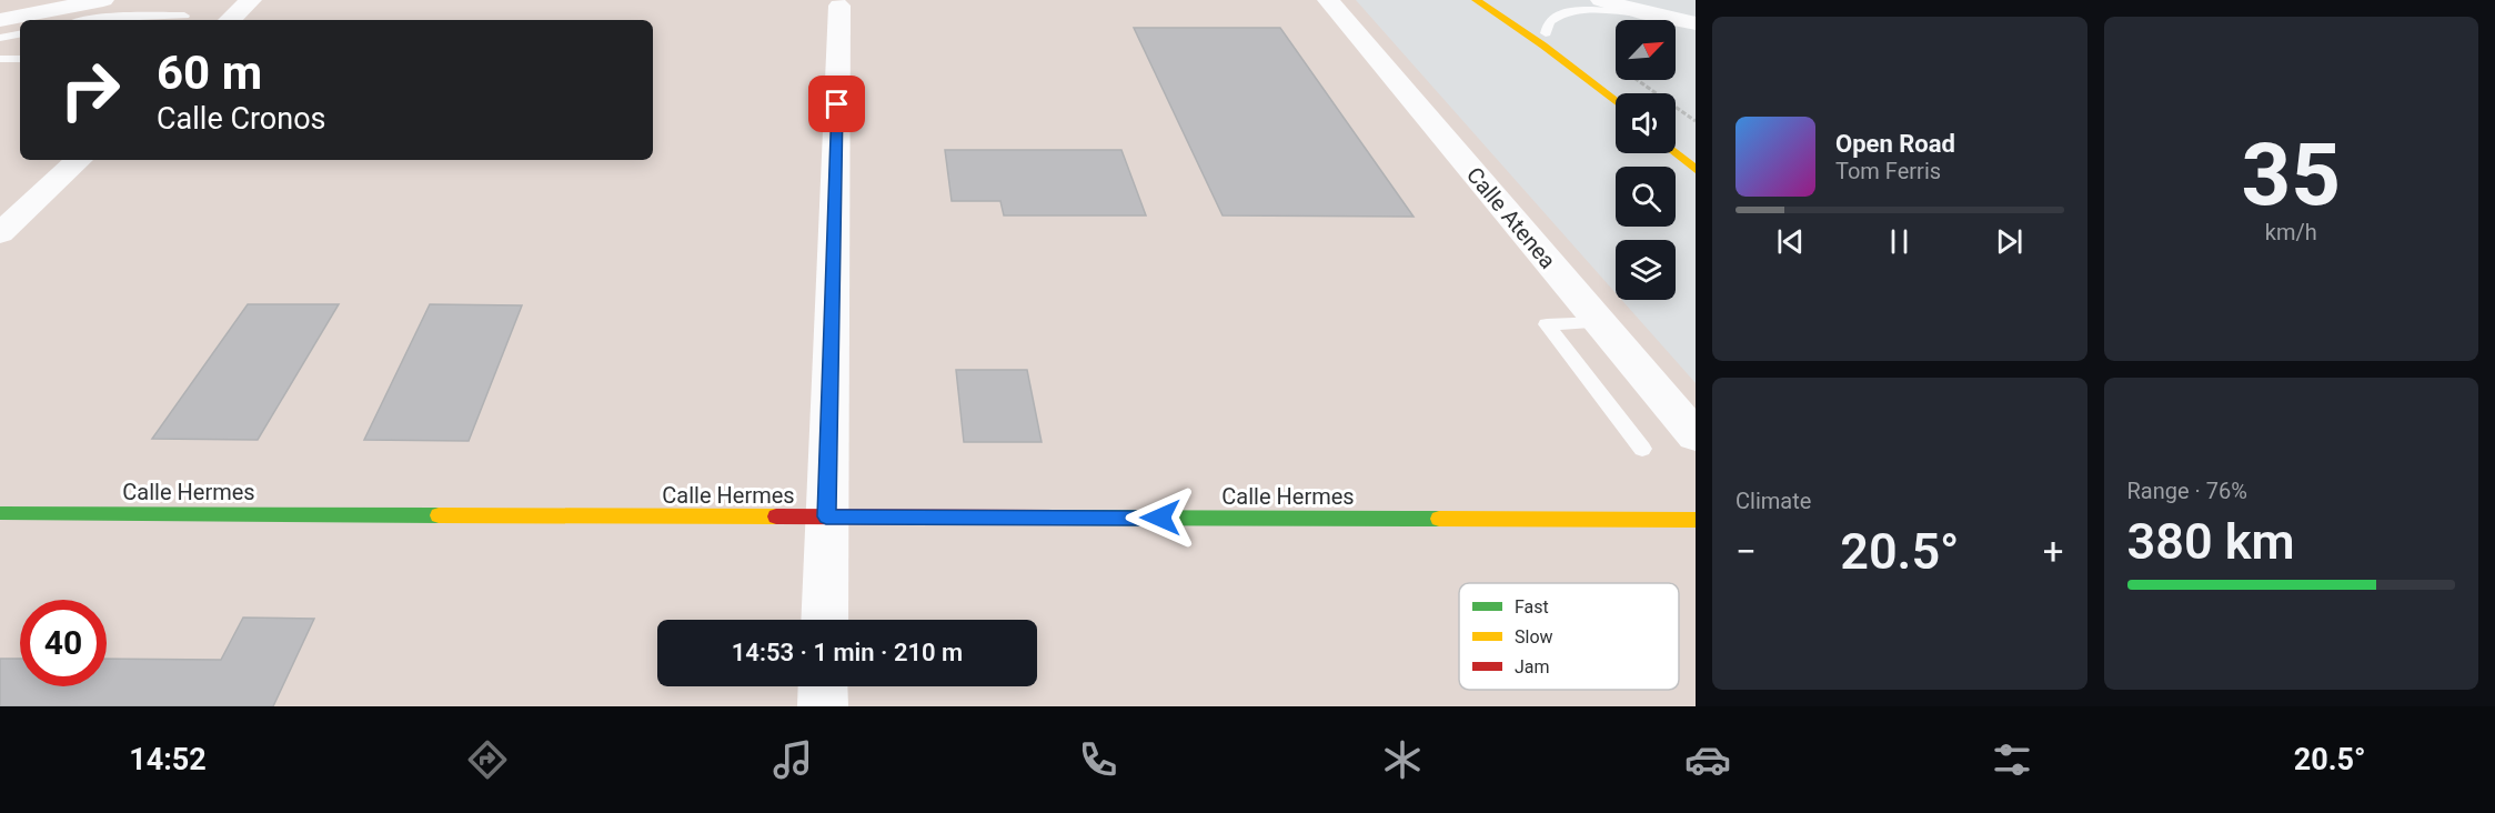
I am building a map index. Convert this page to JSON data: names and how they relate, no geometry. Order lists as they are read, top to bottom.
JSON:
{
  "streets": {
    "street": ["Calle Atenea", "Calle Hermes"]
  },
  "legend": ["Fast", "Slow", "Jam"],
  "north": "top right",
  "page": {
    "tile": [
      ["35", "km/h"],
      "Climate",
      ["Range · 76%", "380 km"]
    ],
    "turn": ["60 m", "Calle Cronos"],
    "song": ["Open Road", "Tom Ferris"],
    "heat": ["−", "20.5°", "+"],
    "limit": "40",
    "trip": "14:53 · 1 min · 210 m",
    "tabs": ["14:52", "20.5°"]
  }
}
